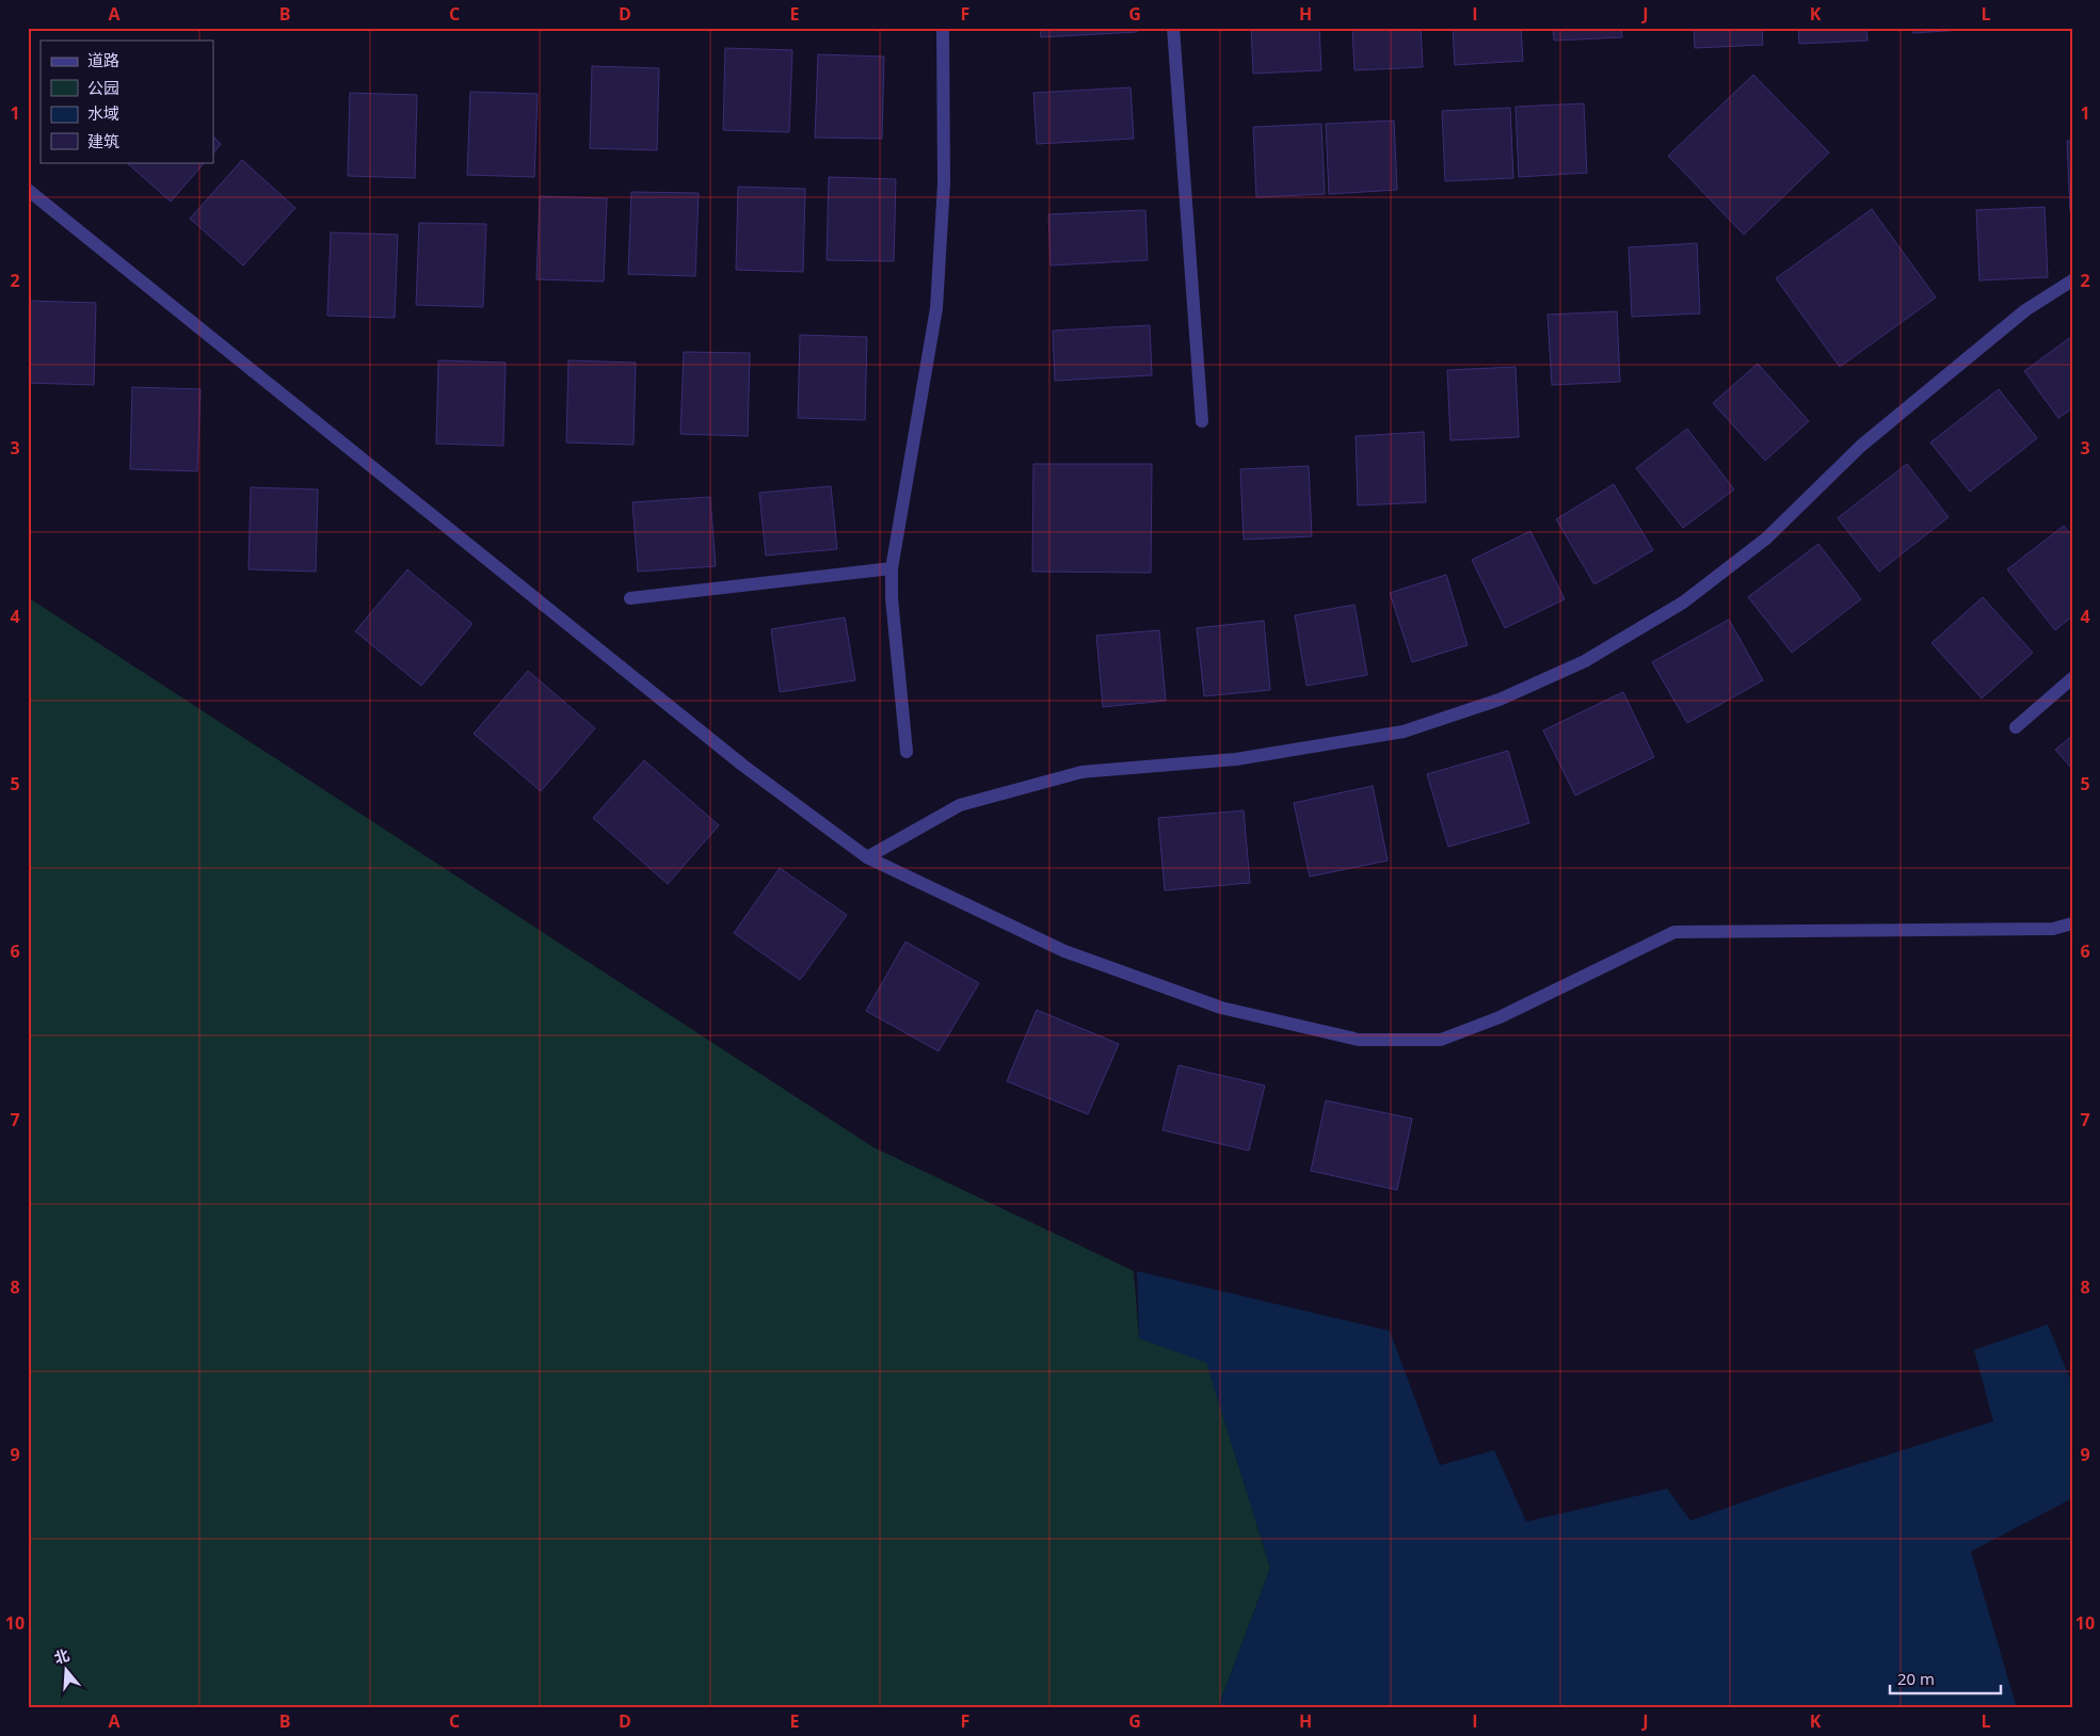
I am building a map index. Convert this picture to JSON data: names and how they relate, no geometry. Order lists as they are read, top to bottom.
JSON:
{
  "legend": [
    "道路",
    "公园",
    "水域",
    "建筑"
  ],
  "scale_bar": "20 m",
  "north": "top",
  "grid": {
    "columns": [
      "A",
      "B",
      "C",
      "D",
      "E",
      "F",
      "G",
      "H",
      "I",
      "J",
      "K",
      "L"
    ],
    "rows": [
      "1",
      "2",
      "3",
      "4",
      "5",
      "6",
      "7",
      "8",
      "9",
      "10"
    ]
  }
}
